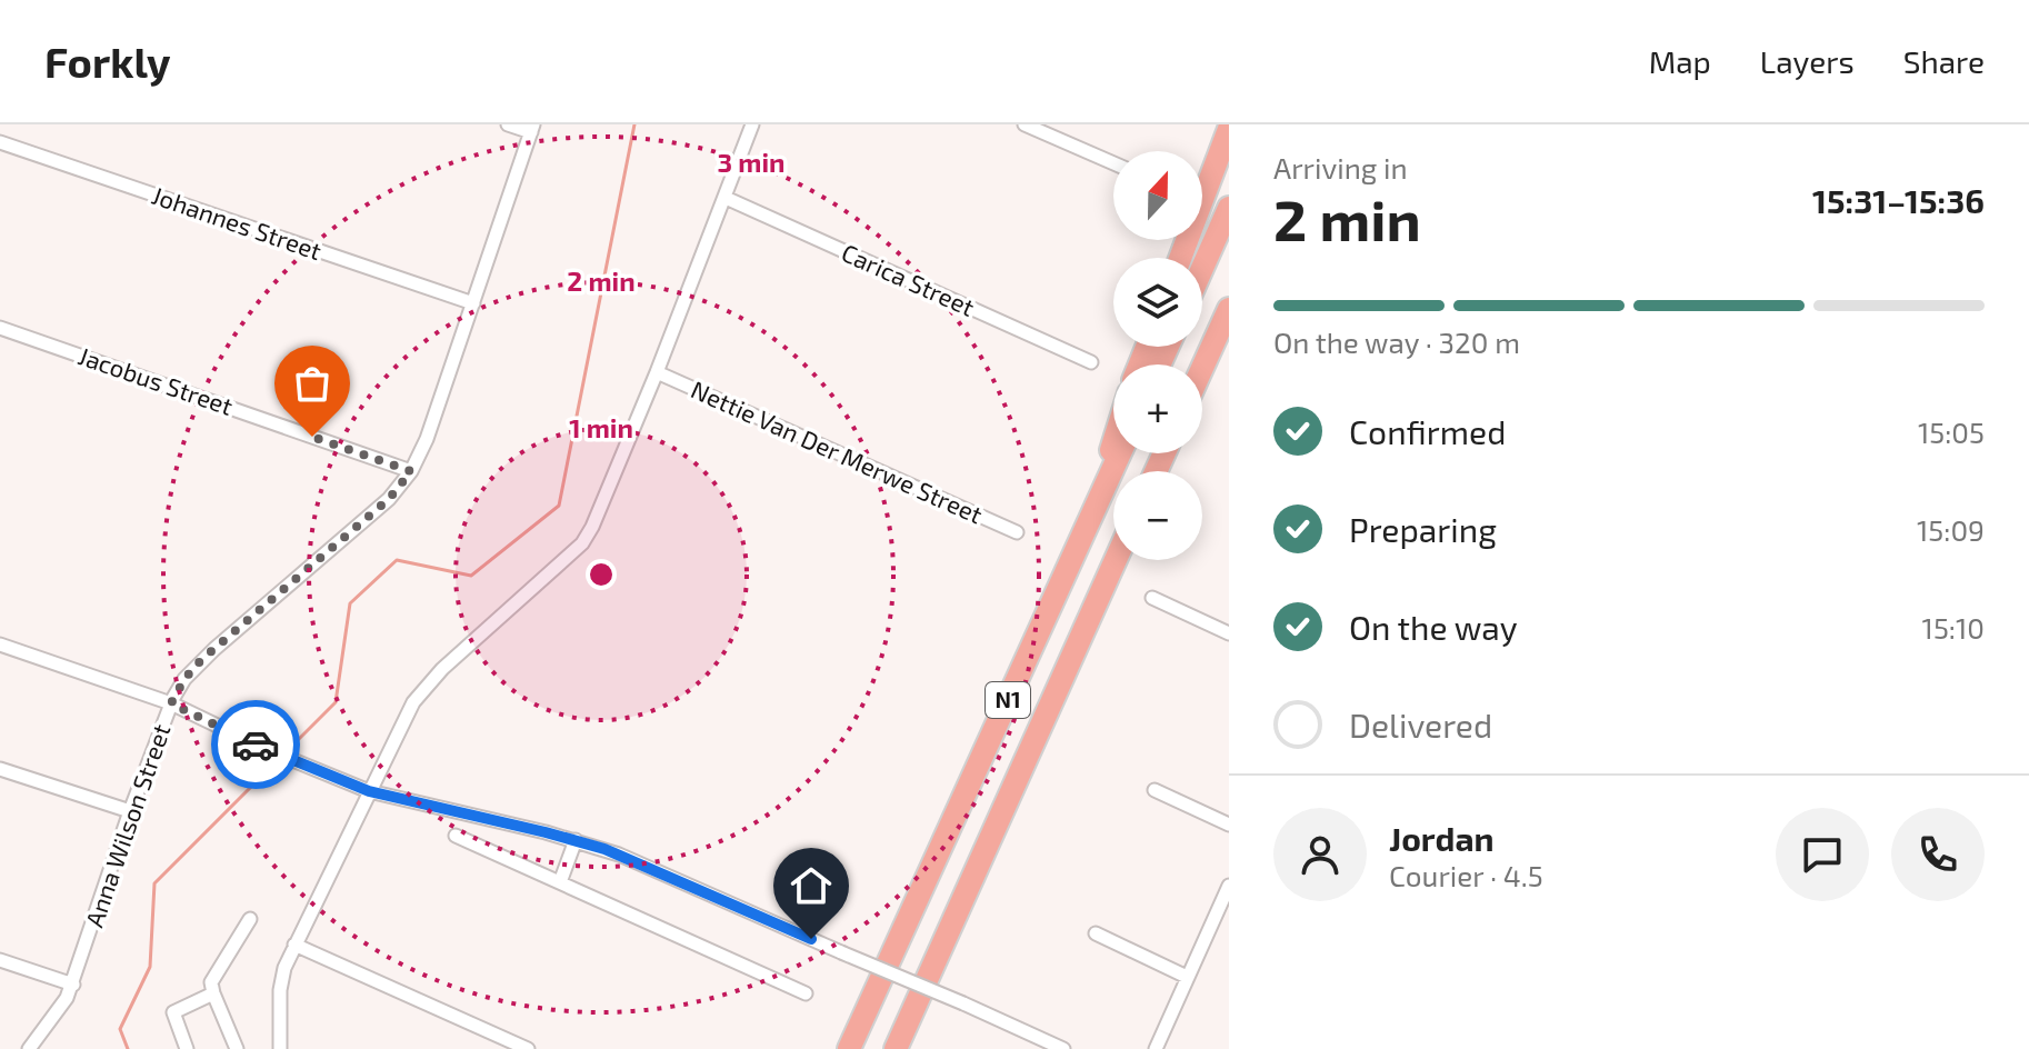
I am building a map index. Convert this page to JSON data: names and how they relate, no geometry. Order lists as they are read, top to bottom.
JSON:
{
  "streets": {
    "highway": ["N1"],
    "street": [
      "Johannes Street",
      "Carica Street",
      "Jacobus Street",
      "Nettie Van Der Merwe Street",
      "Anna Wilson Street"
    ]
  },
  "crossings": [
    ["Johannes Street", "Anna Wilson Street"],
    ["Jacobus Street", "Anna Wilson Street"]
  ],
  "north": "top",
  "page": {
    "header": "Forkly",
    "nav": ["Map", "Layers", "Share"],
    "heading": ["2 min", "Arriving in", "15:31–15:36"],
    "panel": ["Jordan", "Courier · 4.5"],
    "map_buttons": ["+", "−"],
    "bar": "On the way · 320 m",
    "list": [
      ["Confirmed", "15:05"],
      ["Preparing", "15:09"],
      ["On the way", "15:10"],
      "Delivered"
    ]
  },
  "rings": ["3 min", "2 min", "1 min"]
}
